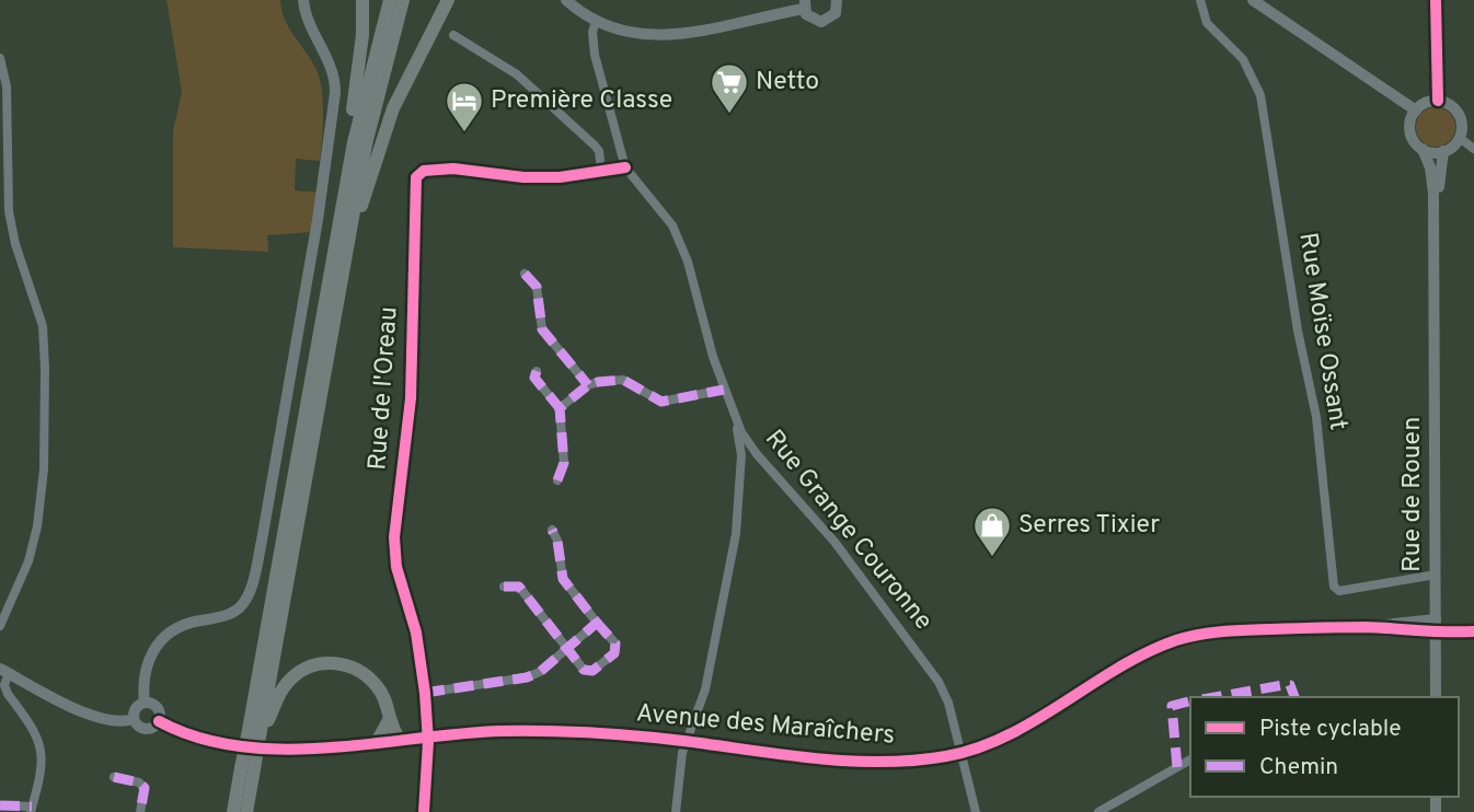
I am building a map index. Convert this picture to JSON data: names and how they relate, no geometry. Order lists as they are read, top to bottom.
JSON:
{
  "streets": {
    "main road": ["Rue de Rouen"],
    "street": [
      "Rue Moïse Ossant",
      "Rue de l'Oreau",
      "Rue Grange Couronne",
      "Avenue des Maraîchers"
    ]
  },
  "crossings": [
    ["Rue Moïse Ossant", "Rue de Rouen"],
    ["Rue de l'Oreau", "Rue Grange Couronne"],
    ["Rue de l'Oreau", "Avenue des Maraîchers"],
    ["Rue de Rouen", "Avenue des Maraîchers"],
    ["Rue Grange Couronne", "Avenue des Maraîchers"]
  ],
  "places": {
    "supermarket": ["Netto"],
    "hotel": ["Première Classe"],
    "shop": ["Serres Tixier"]
  },
  "legend": ["Piste cyclable", "Chemin"]
}
